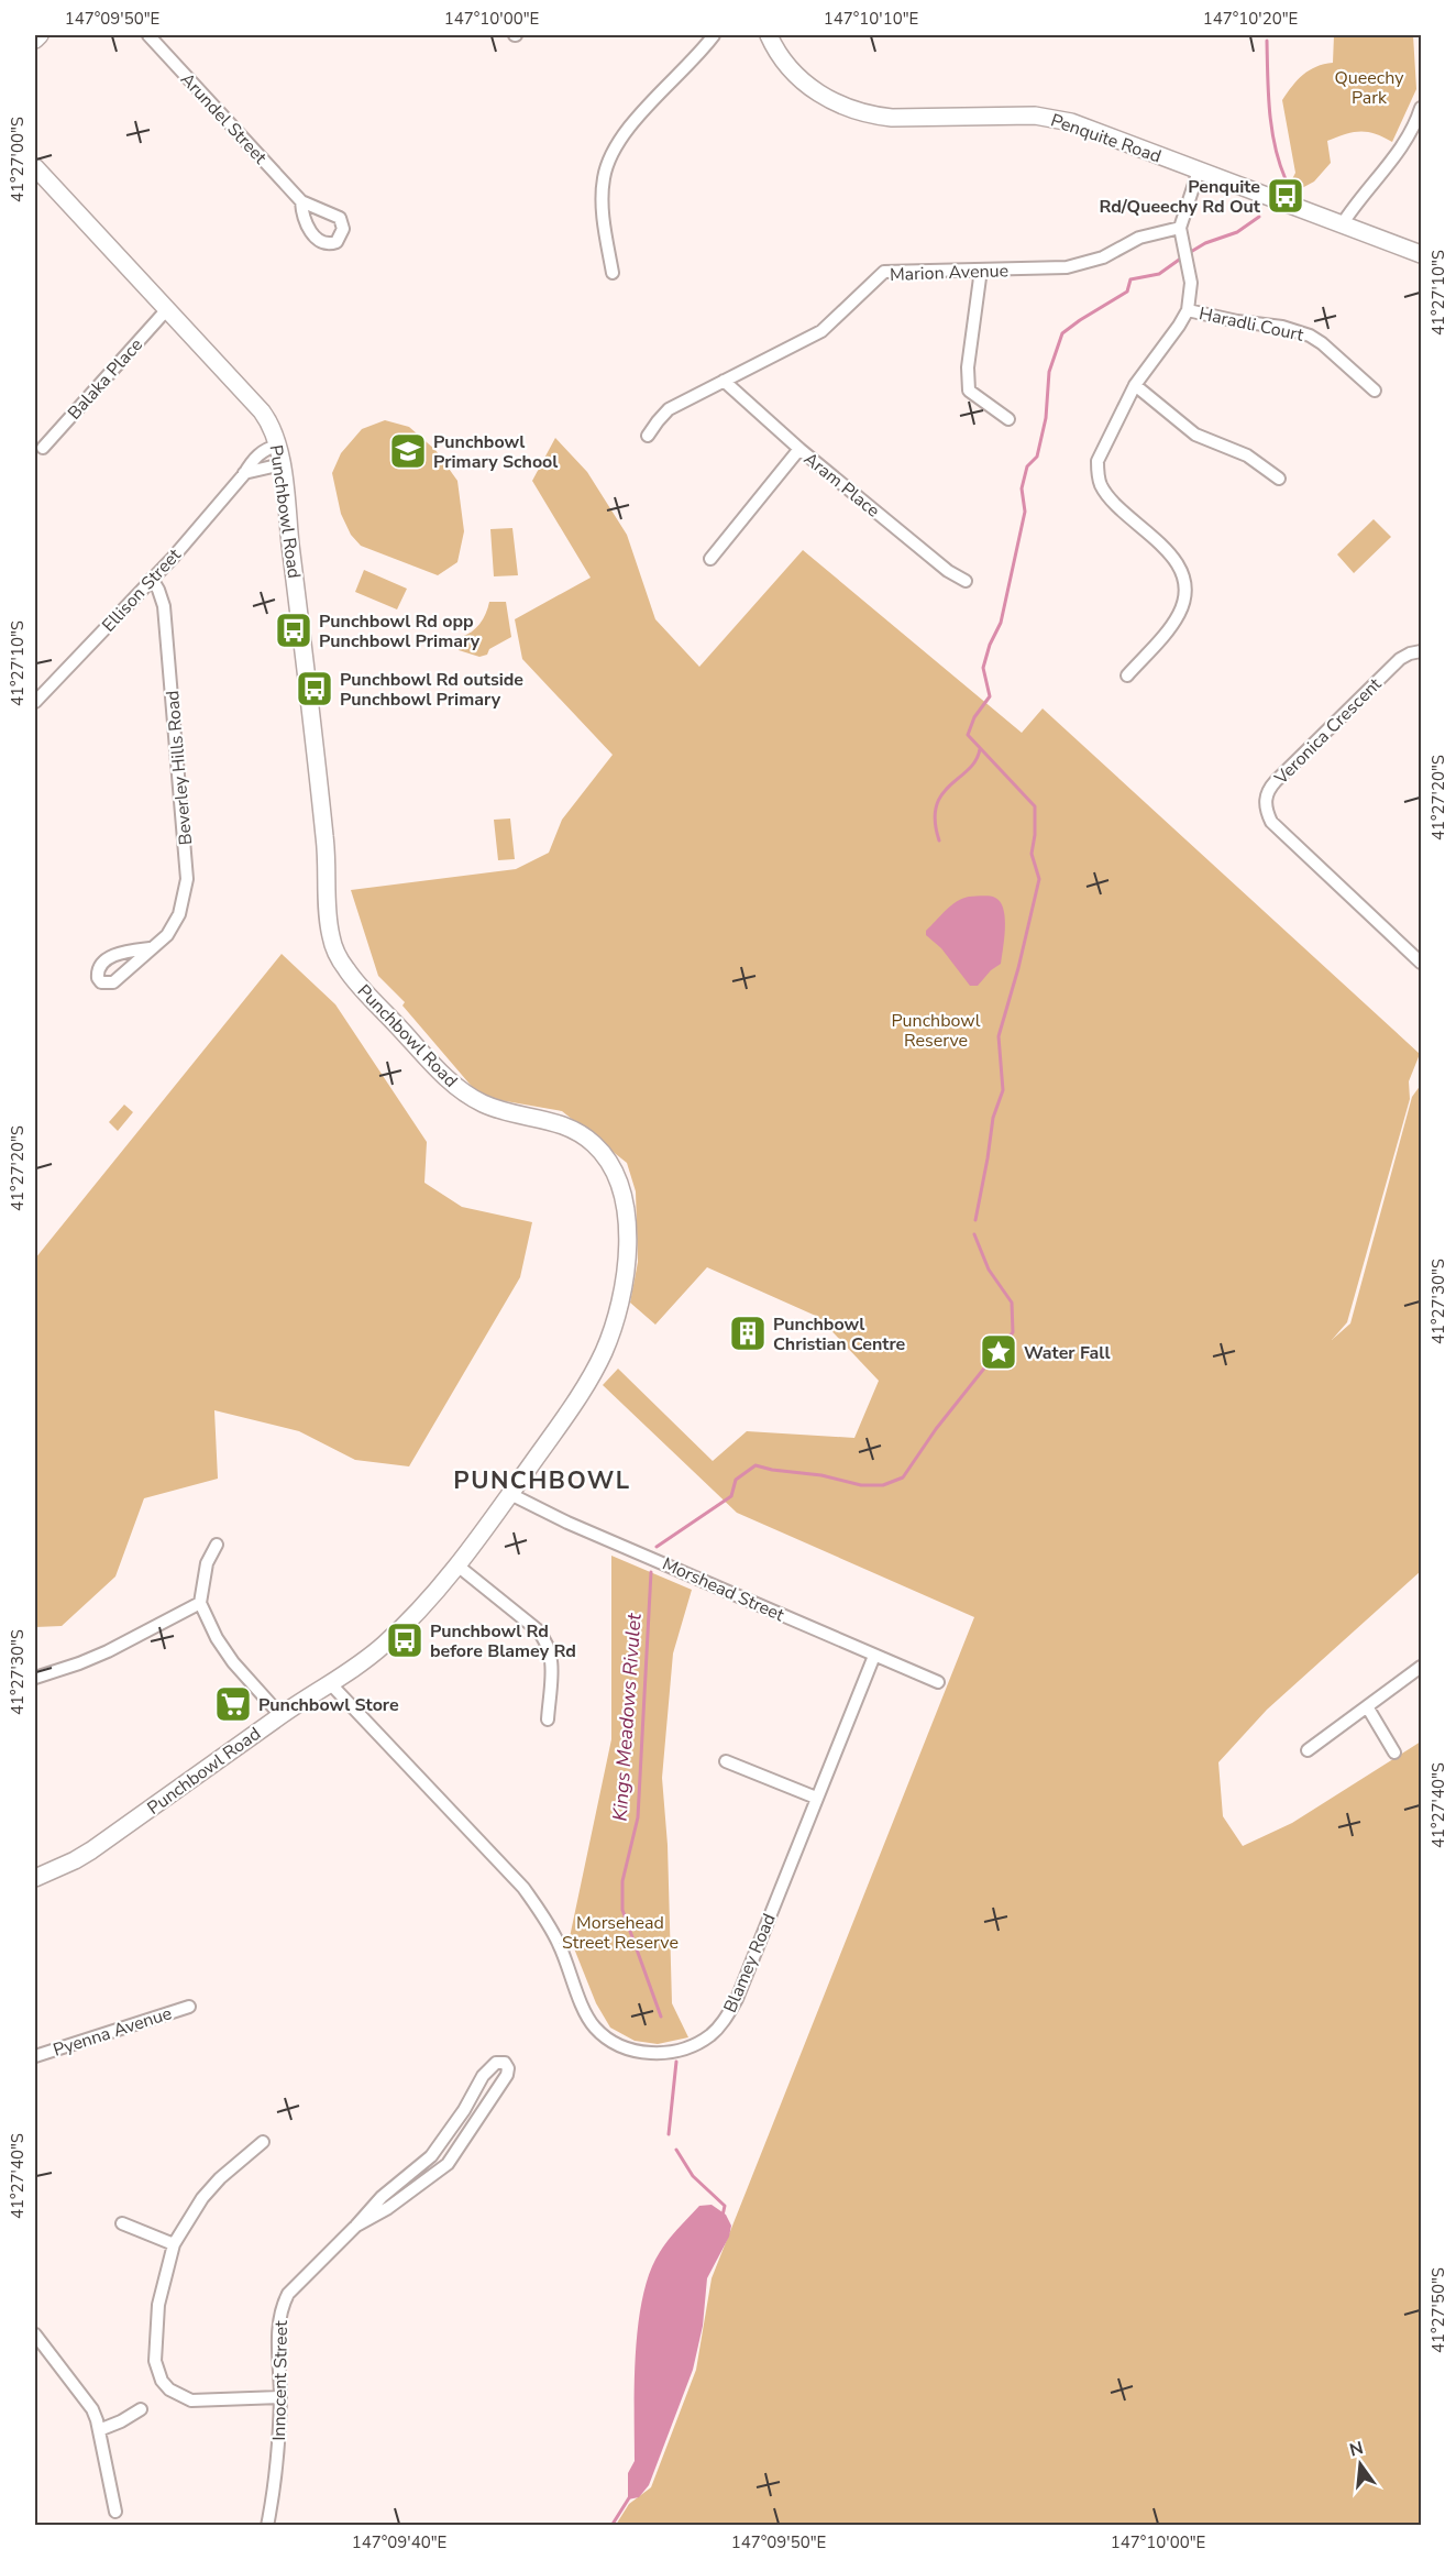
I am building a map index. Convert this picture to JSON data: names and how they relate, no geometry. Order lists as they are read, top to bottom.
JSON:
{
  "streets": {
    "street": [
      "Arundel Street",
      "Penquite Road",
      "Marion Avenue",
      "Haradli Court",
      "Balaka Place",
      "Aram Place",
      "Punchbowl Road",
      "Ellison Street",
      "Veronica Crescent",
      "Beverley Hills Road",
      "Morshead Street",
      "Blamey Road",
      "Pyenna Avenue",
      "Innocent Street"
    ]
  },
  "crossings": [
    ["Marion Avenue", "Aram Place"],
    ["Balaka Place", "Punchbowl Road"],
    ["Punchbowl Road", "Ellison Street"],
    ["Punchbowl Road", "Morshead Street"],
    ["Punchbowl Road", "Blamey Road"],
    ["Ellison Street", "Beverley Hills Road"],
    ["Morshead Street", "Blamey Road"]
  ],
  "districts": ["PUNCHBOWL"],
  "water": ["Kings Meadows Rivulet"],
  "parks": ["Queechy Park", "Punchbowl Reserve", "Morsehead Street Reserve"],
  "places": {
    "bus stop": [
      "Penquite Rd/Queechy Rd Out",
      "Punchbowl Rd opp Punchbowl Primary",
      "Punchbowl Rd outside Punchbowl Primary",
      "Punchbowl Rd before Blamey Rd"
    ],
    "school or university": ["Punchbowl Primary School"],
    "building": ["Punchbowl Christian Centre"],
    "place": ["Water Fall"],
    "supermarket": ["Punchbowl Store"]
  },
  "north": "top",
  "coordinates": [
    "147°09'50\"E",
    "147°10'00\"E",
    "147°10'10\"E",
    "147°10'20\"E",
    "41°27'00\"S",
    "41°27'10\"S",
    "41°27'20\"S",
    "41°27'30\"S",
    "41°27'40\"S",
    "41°27'50\"S",
    "147°09'40\"E"
  ]
}
